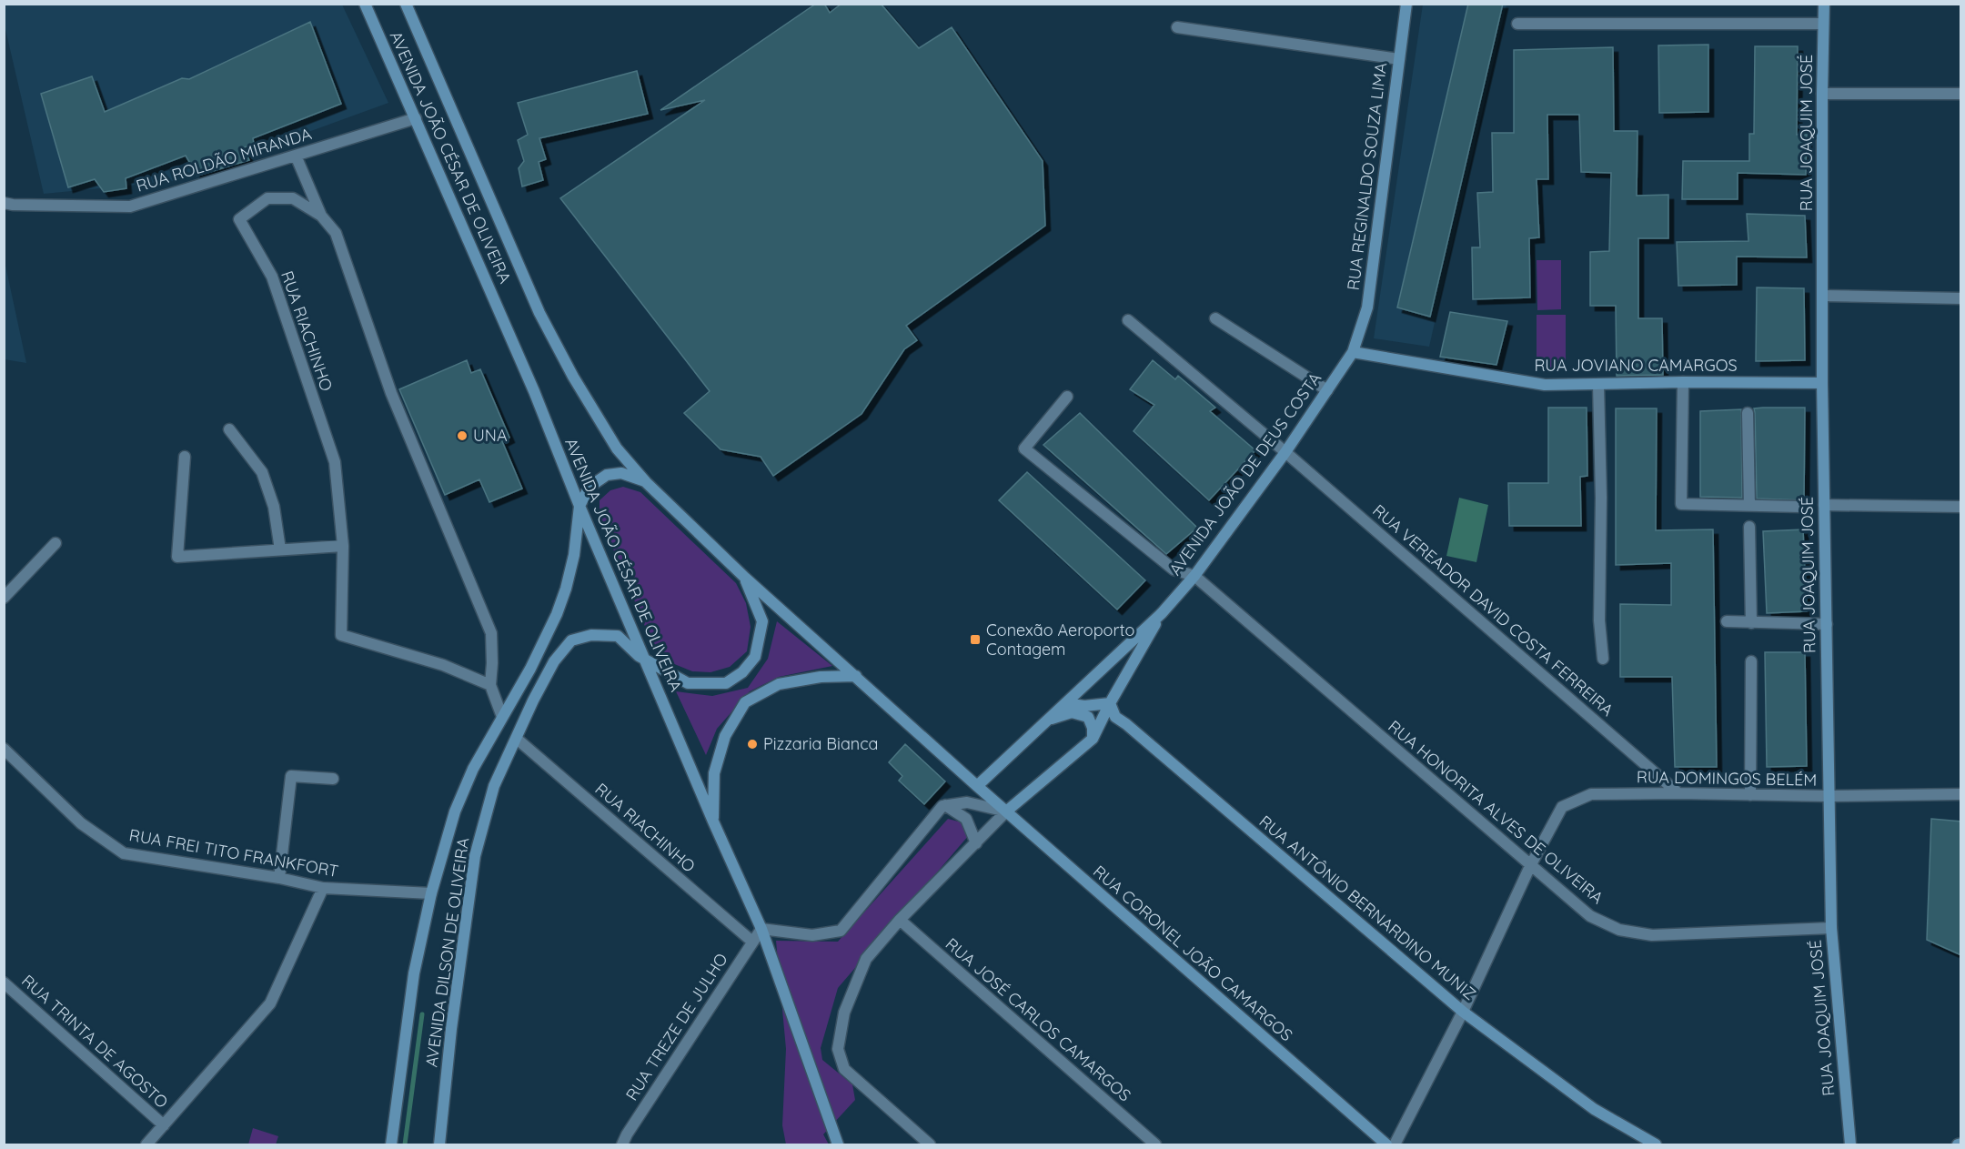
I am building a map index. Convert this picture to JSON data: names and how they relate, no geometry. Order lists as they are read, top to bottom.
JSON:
{
  "streets": {
    "main road": [
      "RUA JOAQUIM JOSÉ",
      "AVENIDA JOÃO CÉSAR DE OLIVEIRA",
      "RUA REGINALDO SOUZA LIMA",
      "RUA JOVIANO CAMARGOS",
      "AVENIDA JOÃO DE DEUS COSTA",
      "RUA ANTÔNIO BERNARDINO MUNIZ",
      "AVENIDA DILSON DE OLIVEIRA",
      "RUA CORONEL JOÃO CAMARGOS"
    ],
    "street": [
      "RUA ROLDÃO MIRANDA",
      "RUA RIACHINHO",
      "RUA VEREADOR DAVID COSTA FERREIRA",
      "RUA DOMINGOS BELÉM",
      "RUA HONORITA ALVES DE OLIVEIRA",
      "RUA FREI TITO FRANKFORT",
      "RUA JOSÉ CARLOS CAMARGOS",
      "RUA TREZE DE JULHO",
      "RUA TRINTA DE AGOSTO"
    ]
  },
  "crossings": [
    ["RUA JOAQUIM JOSÉ", "RUA JOVIANO CAMARGOS"],
    ["RUA JOAQUIM JOSÉ", "RUA DOMINGOS BELÉM"],
    ["RUA JOAQUIM JOSÉ", "RUA HONORITA ALVES DE OLIVEIRA"],
    ["AVENIDA JOÃO CÉSAR DE OLIVEIRA", "RUA ROLDÃO MIRANDA"],
    ["AVENIDA JOÃO CÉSAR DE OLIVEIRA", "AVENIDA JOÃO DE DEUS COSTA"],
    ["AVENIDA JOÃO CÉSAR DE OLIVEIRA", "AVENIDA DILSON DE OLIVEIRA"],
    ["AVENIDA JOÃO CÉSAR DE OLIVEIRA", "RUA CORONEL JOÃO CAMARGOS"],
    ["AVENIDA JOÃO CÉSAR DE OLIVEIRA", "RUA TREZE DE JULHO"],
    ["RUA REGINALDO SOUZA LIMA", "RUA JOVIANO CAMARGOS"],
    ["RUA REGINALDO SOUZA LIMA", "AVENIDA JOÃO DE DEUS COSTA"],
    ["RUA RIACHINHO", "AVENIDA DILSON DE OLIVEIRA"],
    ["RUA RIACHINHO", "RUA TREZE DE JULHO"],
    ["RUA JOVIANO CAMARGOS", "AVENIDA JOÃO DE DEUS COSTA"],
    ["AVENIDA JOÃO DE DEUS COSTA", "RUA VEREADOR DAVID COSTA FERREIRA"],
    ["AVENIDA JOÃO DE DEUS COSTA", "RUA HONORITA ALVES DE OLIVEIRA"],
    ["AVENIDA JOÃO DE DEUS COSTA", "RUA ANTÔNIO BERNARDINO MUNIZ"],
    ["AVENIDA JOÃO DE DEUS COSTA", "RUA CORONEL JOÃO CAMARGOS"],
    ["AVENIDA JOÃO DE DEUS COSTA", "RUA JOSÉ CARLOS CAMARGOS"],
    ["RUA VEREADOR DAVID COSTA FERREIRA", "RUA DOMINGOS BELÉM"],
    ["RUA DOMINGOS BELÉM", "RUA HONORITA ALVES DE OLIVEIRA"],
    ["RUA DOMINGOS BELÉM", "RUA ANTÔNIO BERNARDINO MUNIZ"],
    ["RUA FREI TITO FRANKFORT", "AVENIDA DILSON DE OLIVEIRA"]
  ],
  "places": {
    "other": ["UNA", "Pizzaria Bianca"],
    "transit": ["Conexão Aeroporto Contagem"]
  }
}
